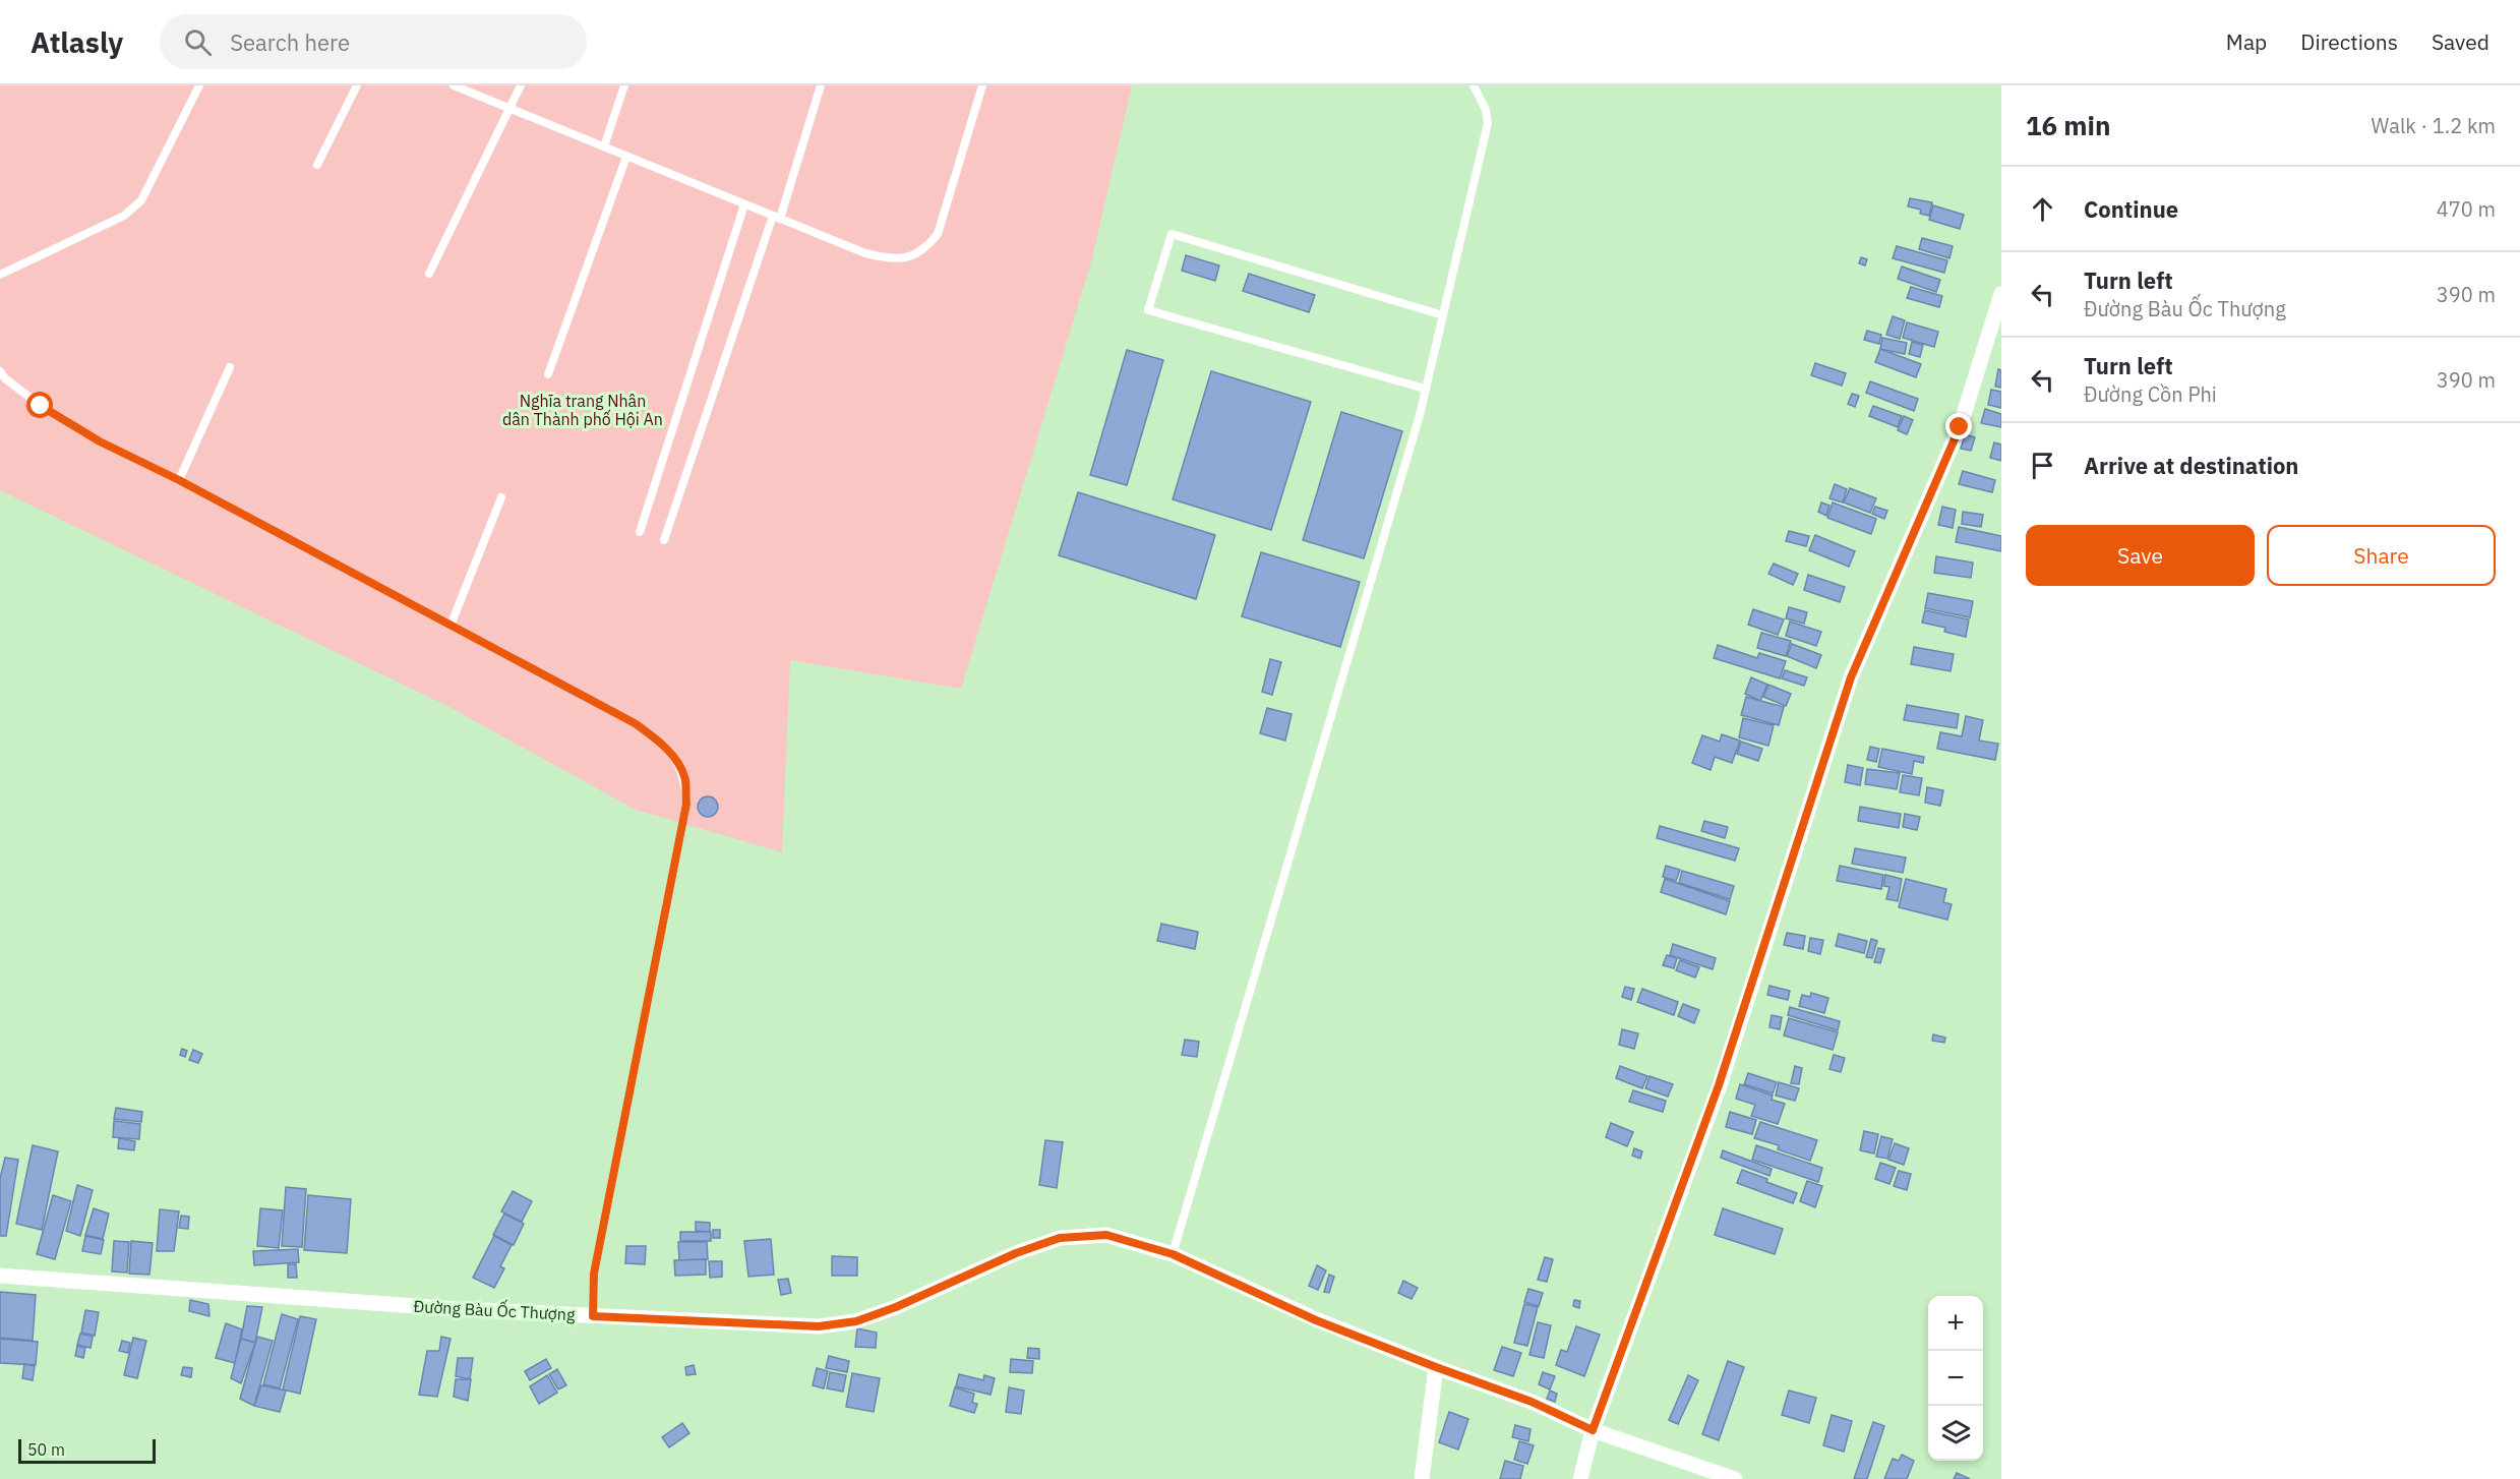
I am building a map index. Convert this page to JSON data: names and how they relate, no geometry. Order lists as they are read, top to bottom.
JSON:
{
  "streets": {
    "street": ["Đường Bàu Ốc Thượng"]
  },
  "parks": ["Nghĩa trang Nhân dân Thành phố Hội An"],
  "scale_bar": "50 m",
  "page": {
    "header": "Atlasly",
    "search": "Search here",
    "nav": ["Map", "Directions", "Saved"],
    "heading": ["16 min", "Walk · 1.2 km"],
    "list": [
      ["Continue", "470 m"],
      ["Turn left", "Đường Bàu Ốc Thượng", "390 m"],
      ["Turn left", "Đường Cồn Phi", "390 m"],
      "Arrive at destination"
    ],
    "buttons": ["Save", "Share"],
    "map_buttons": ["+", "−"],
    "scale": "50 m"
  }
}
